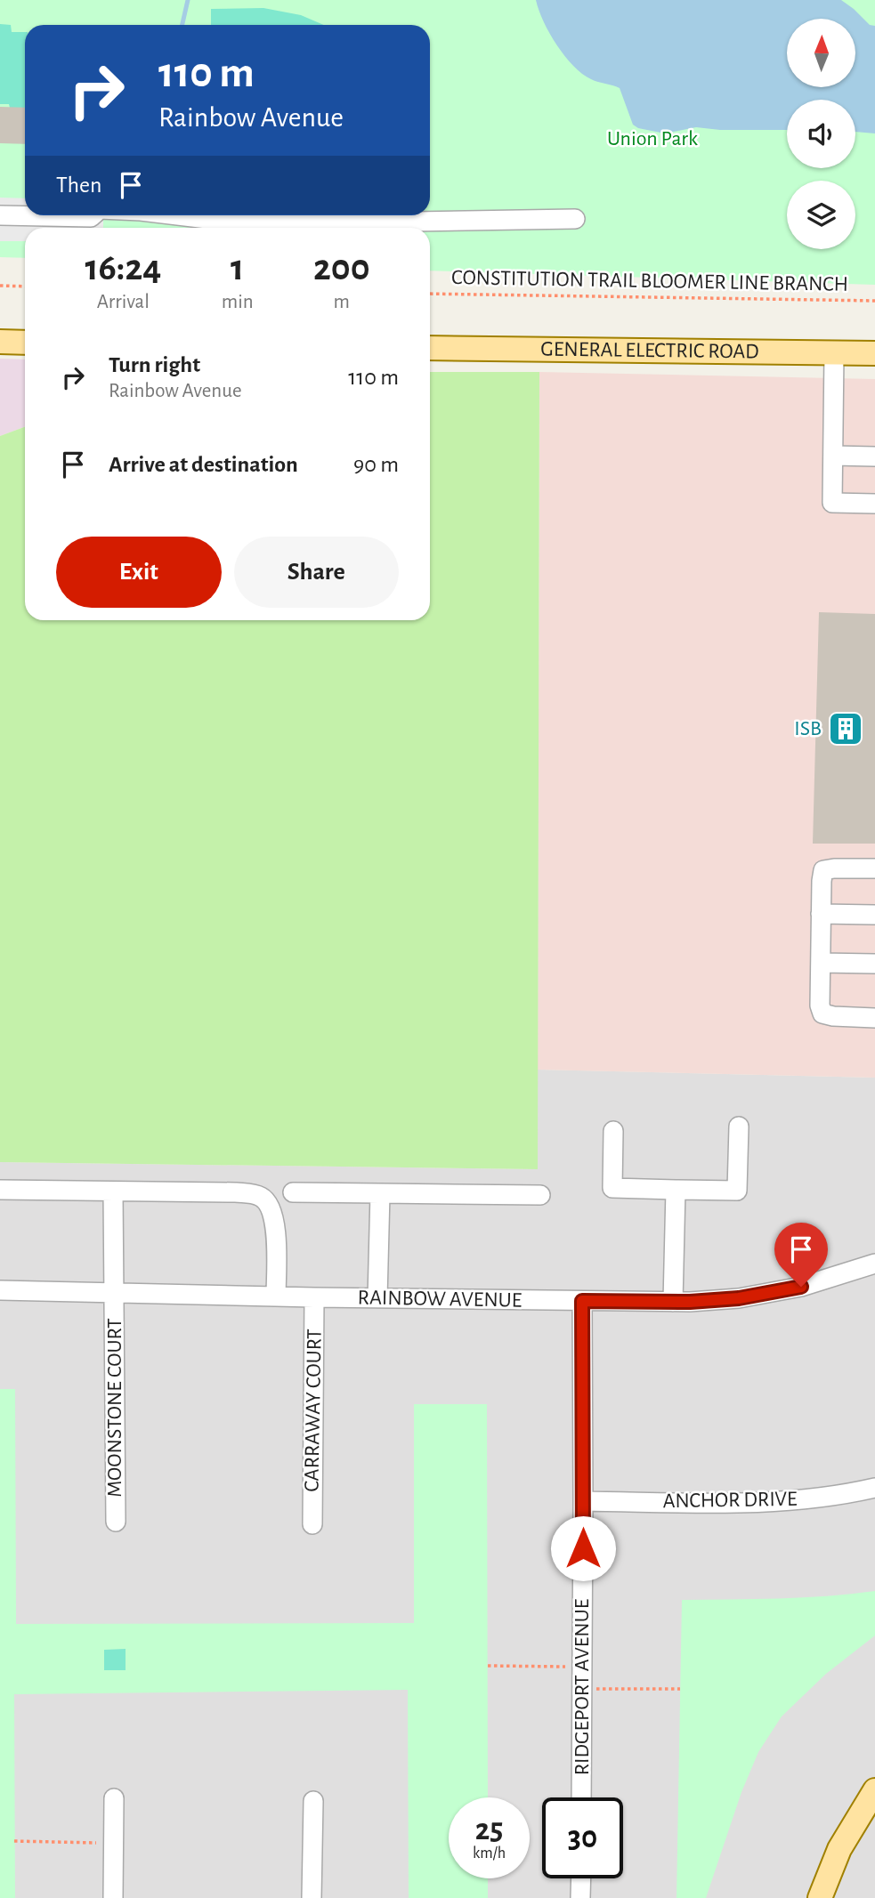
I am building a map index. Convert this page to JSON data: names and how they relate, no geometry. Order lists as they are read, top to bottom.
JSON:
{
  "streets": {
    "main road": ["GENERAL ELECTRIC ROAD"],
    "street": [
      "RAINBOW AVENUE",
      "MOONSTONE COURT",
      "CARRAWAY COURT",
      "ANCHOR DRIVE",
      "RIDGEPORT AVENUE"
    ],
    "path": ["CONSTITUTION TRAIL BLOOMER LINE BRANCH"]
  },
  "crossings": [
    ["RAINBOW AVENUE", "MOONSTONE COURT"],
    ["RAINBOW AVENUE", "CARRAWAY COURT"],
    ["RAINBOW AVENUE", "RIDGEPORT AVENUE"],
    ["ANCHOR DRIVE", "RIDGEPORT AVENUE"]
  ],
  "parks": ["Union Park"],
  "places": {
    "building": ["ISB"]
  },
  "north": "top",
  "page": {
    "turn": ["110 m", "Rainbow Avenue"],
    "then": "Then",
    "eta": [
      "16:24",
      "Arrival",
      "1",
      "min",
      "200",
      "m"
    ],
    "list": [
      {
        "name": "Turn right",
        "note": "Rainbow Avenue",
        "value": "110 m"
      },
      {
        "name": "Arrive at destination",
        "value": "90 m"
      }
    ],
    "buttons": ["Exit", "Share"],
    "speed": "25 km/h",
    "limit": "30"
  }
}
